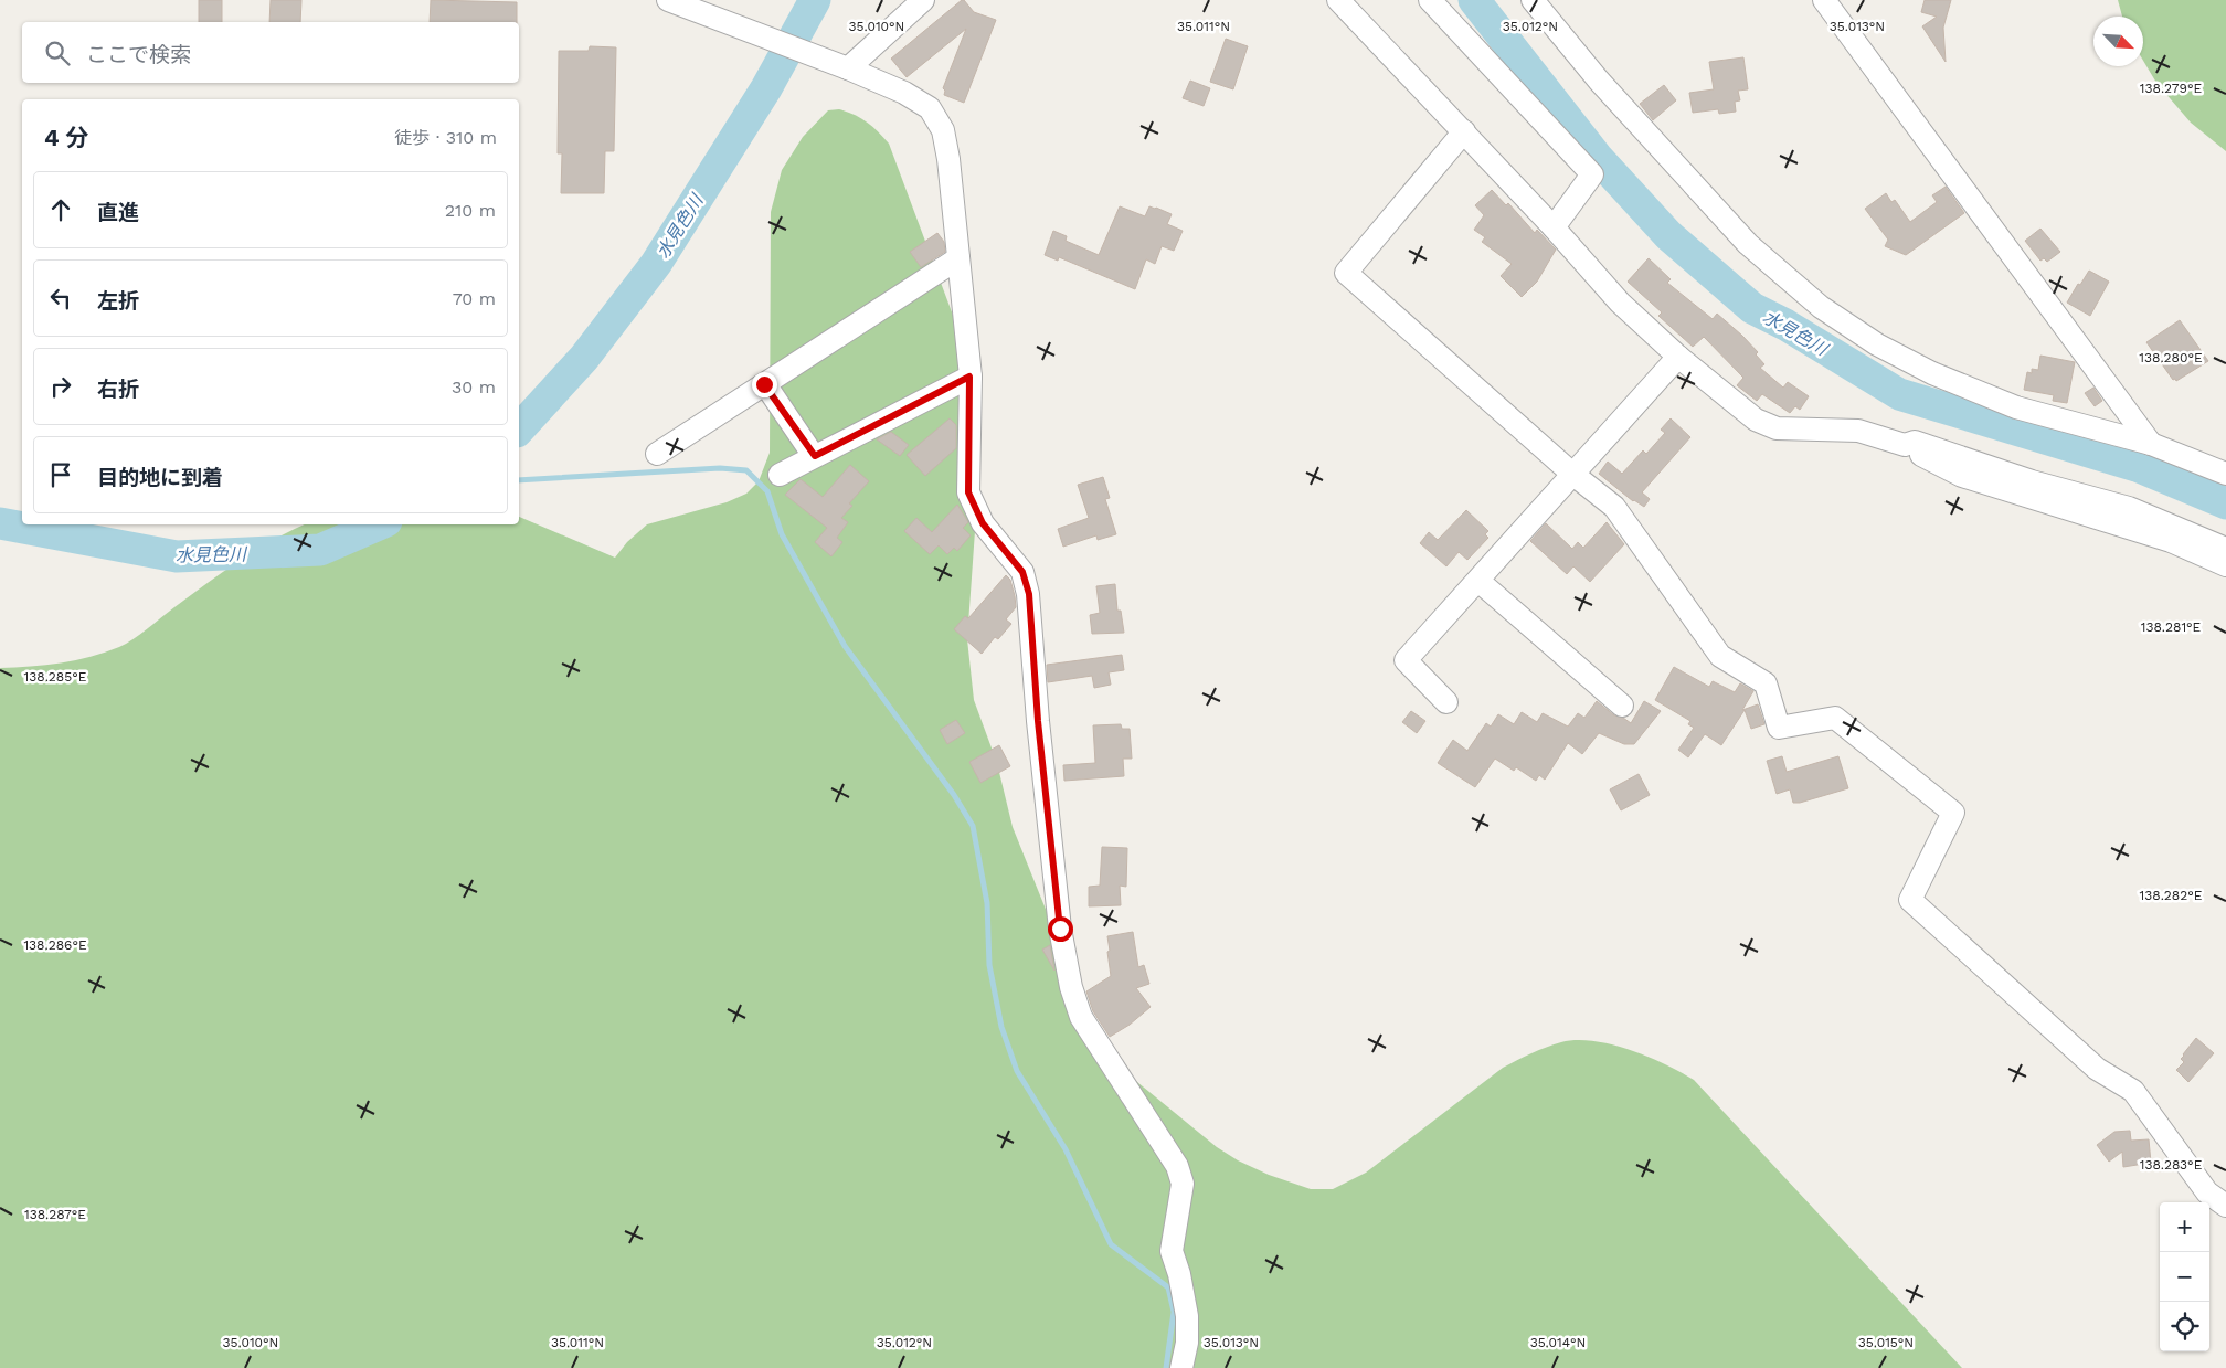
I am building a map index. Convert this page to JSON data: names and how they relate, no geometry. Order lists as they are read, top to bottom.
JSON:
{
  "water": ["水見色川"],
  "north": "bottom right",
  "page": {
    "search": "ここで検索",
    "heading": ["4 分", "徒歩 · 310 m"],
    "list": [
      ["直進", "210 m"],
      ["左折", "70 m"],
      ["右折", "30 m"],
      "目的地に到着"
    ],
    "map_buttons": ["+", "−"]
  },
  "coordinates": [
    "35.010°N",
    "35.011°N",
    "35.012°N",
    "35.013°N",
    "138.279°E",
    "138.280°E",
    "138.281°E",
    "138.285°E",
    "138.282°E",
    "138.286°E",
    "138.283°E",
    "138.287°E",
    "35.014°N",
    "35.015°N"
  ]
}
